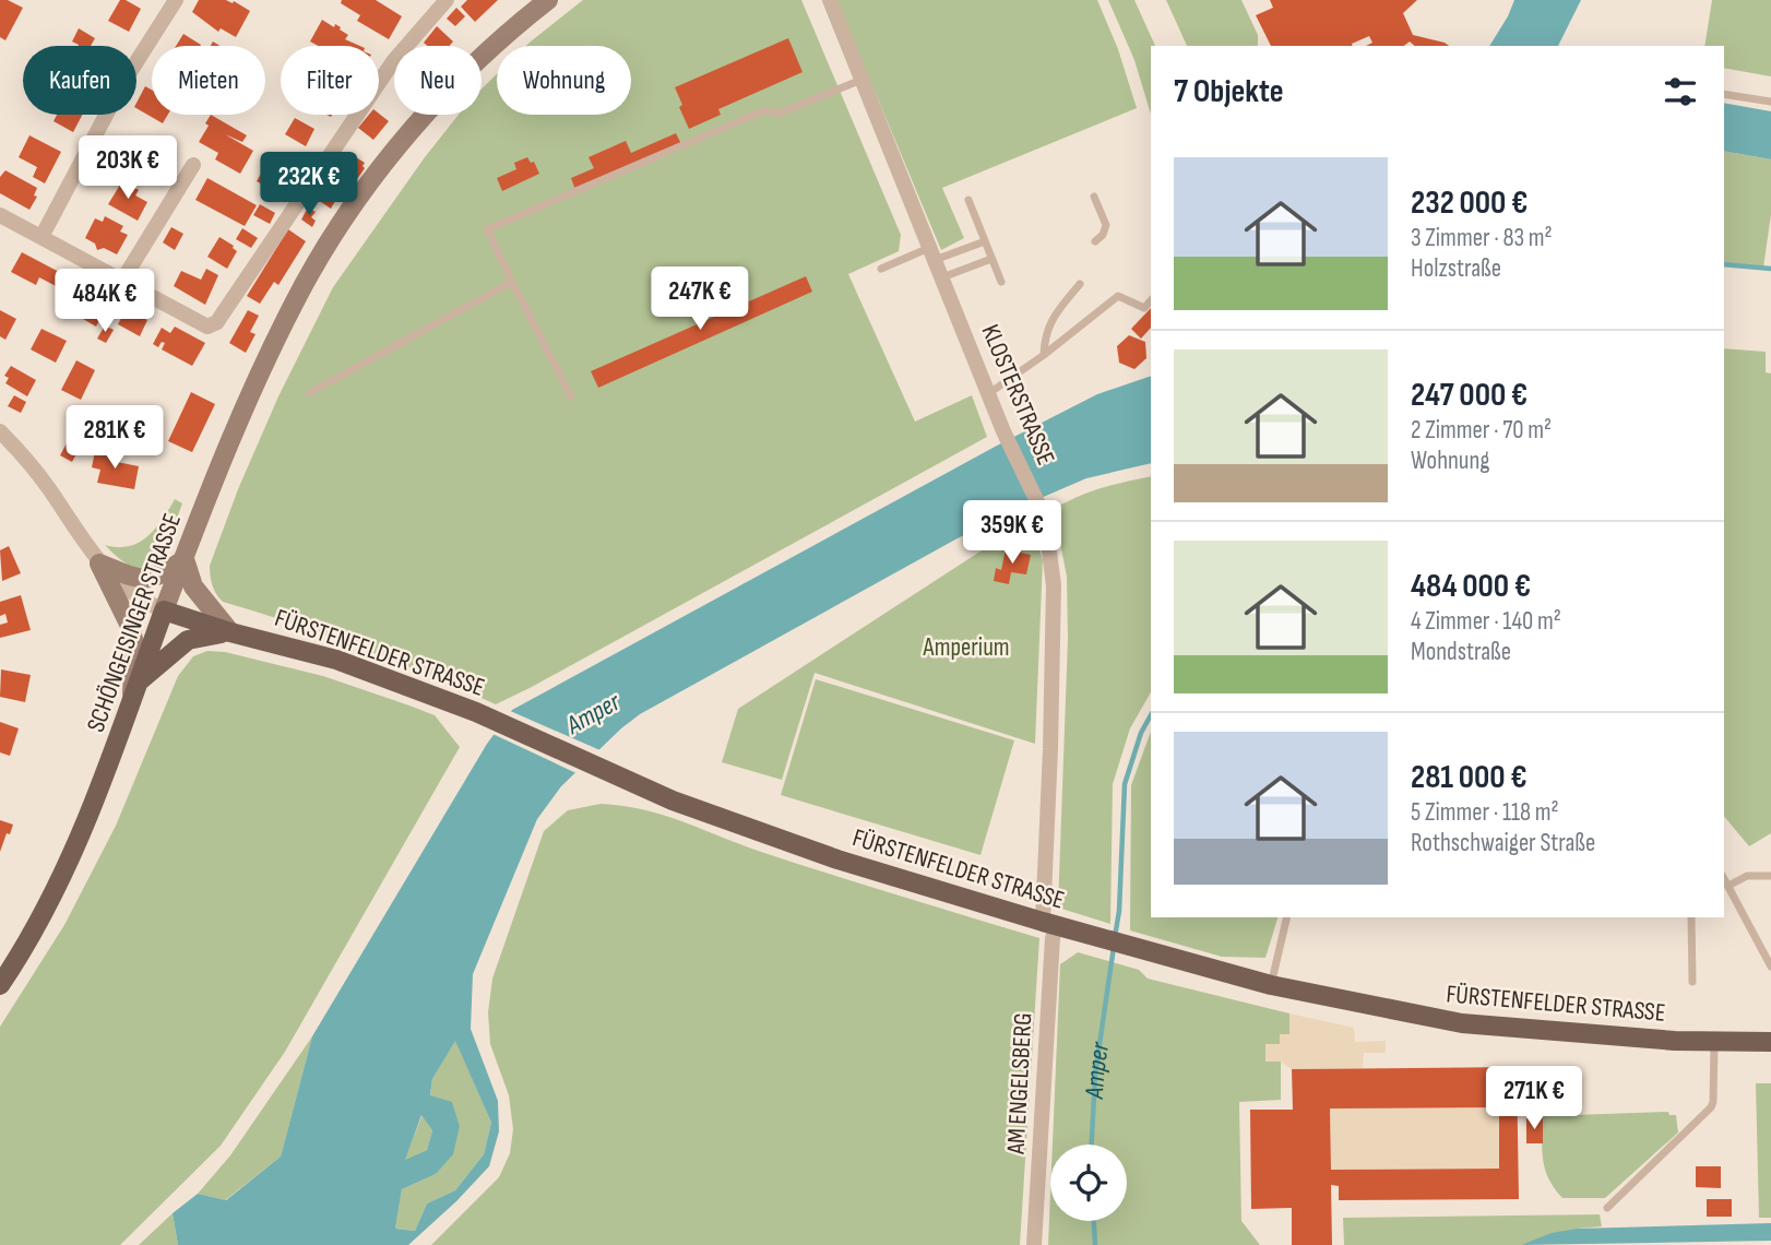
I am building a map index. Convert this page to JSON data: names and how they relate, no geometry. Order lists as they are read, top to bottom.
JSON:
{
  "streets": {
    "main road": ["SCHÖNGEISINGER STRASSE", "FÜRSTENFELDER STRASSE"],
    "street": ["KLOSTERSTRASSE", "AM ENGELSBERG"]
  },
  "crossings": [
    ["KLOSTERSTRASSE", "FÜRSTENFELDER STRASSE"],
    ["KLOSTERSTRASSE", "AM ENGELSBERG"],
    ["SCHÖNGEISINGER STRASSE", "FÜRSTENFELDER STRASSE"],
    ["FÜRSTENFELDER STRASSE", "AM ENGELSBERG"]
  ],
  "water": ["Amper"],
  "parks": ["Amperium"],
  "page": {
    "chip": [
      "Kaufen",
      "Mieten",
      "Filter",
      "Neu",
      "Wohnung"
    ],
    "heading": "7 Objekte",
    "price": [
      "203K €",
      "232K €",
      "247K €",
      "484K €",
      "281K €",
      "359K €",
      "271K €"
    ],
    "list": [
      {
        "name": "232 000 €",
        "note": "3 Zimmer · 83 m² · Holzstraße"
      },
      {
        "name": "247 000 €",
        "note": "2 Zimmer · 70 m² · Wohnung"
      },
      {
        "name": "484 000 €",
        "note": "4 Zimmer · 140 m² · Mondstraße"
      },
      {
        "name": "281 000 €",
        "note": "5 Zimmer · 118 m² · Rothschwaiger Straße"
      }
    ]
  }
}
